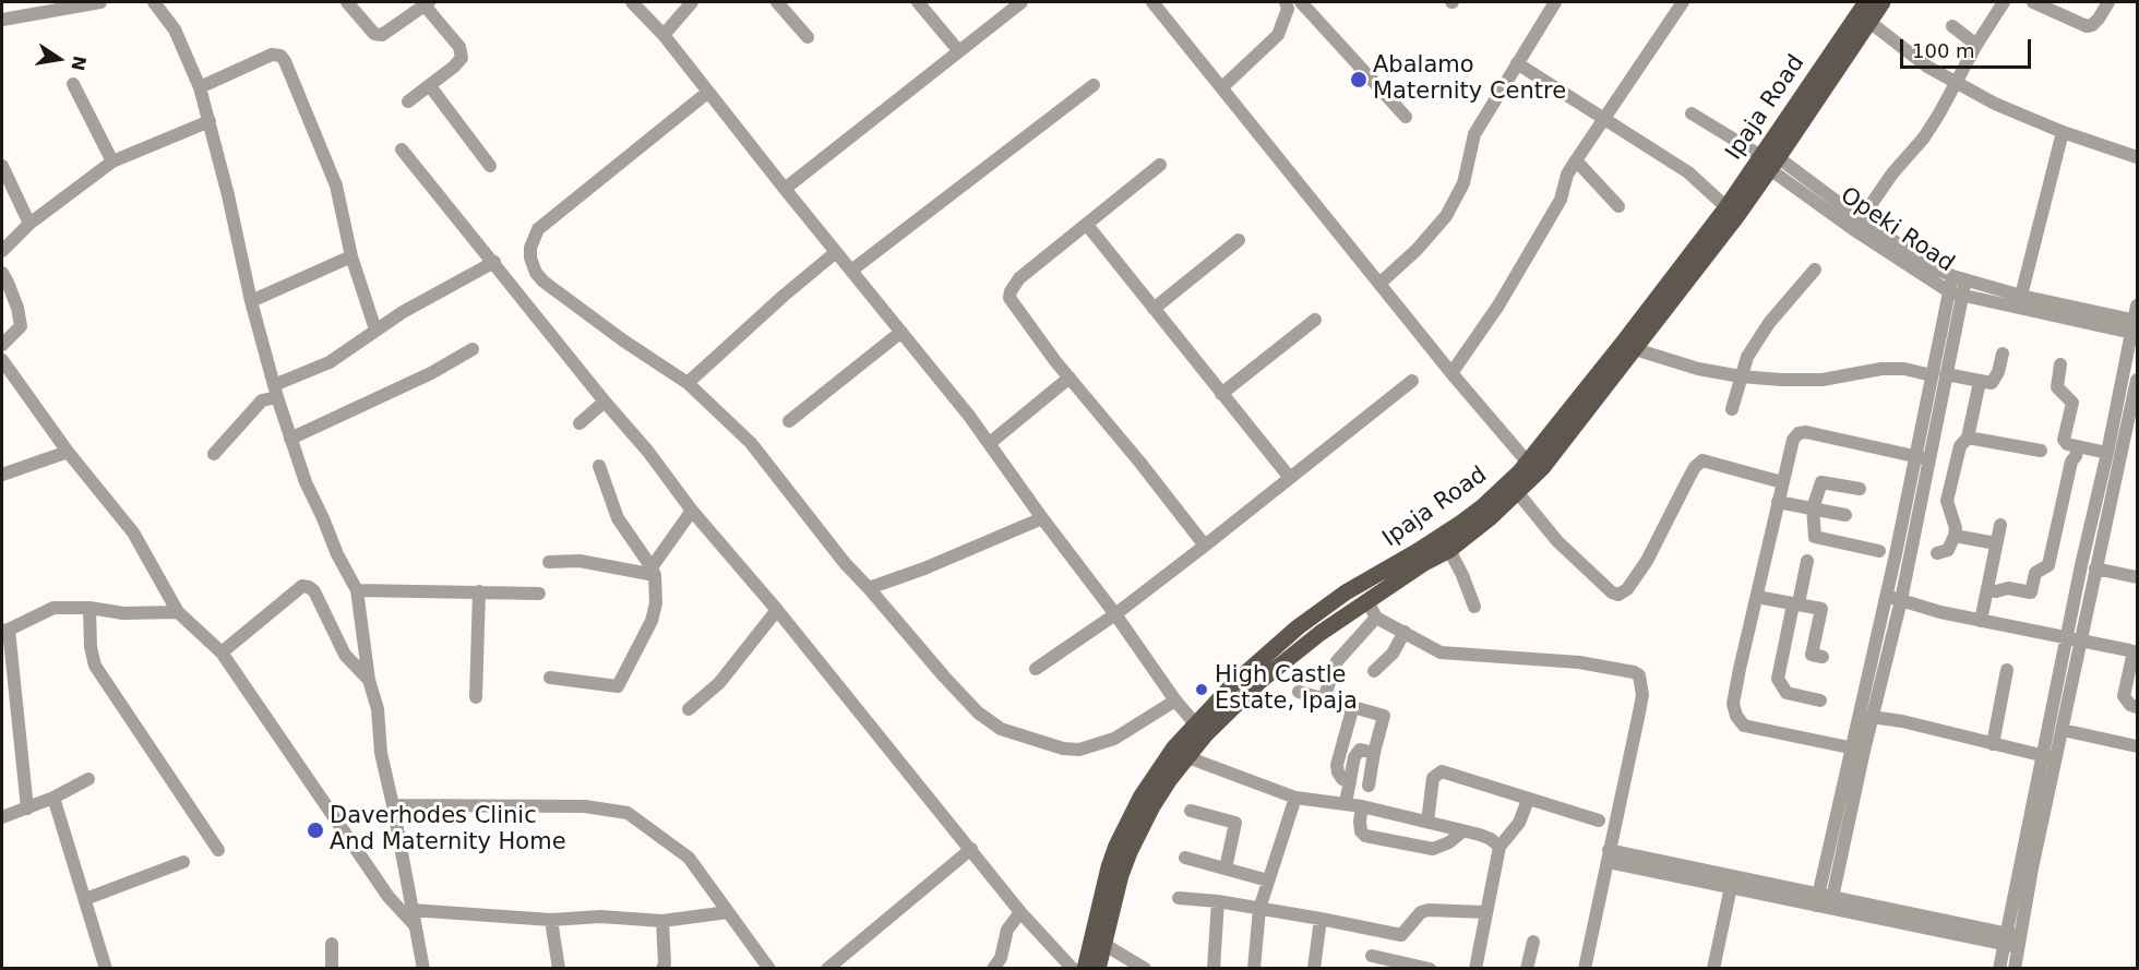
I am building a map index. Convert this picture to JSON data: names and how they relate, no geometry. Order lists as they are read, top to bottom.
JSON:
{
  "streets": {
    "main road": ["Ipaja Road"],
    "street": ["Opeki Road"]
  },
  "crossings": [
    ["Ipaja Road", "Opeki Road"]
  ],
  "places": ["Abalamo Maternity Centre", "High Castle Estate, Ipaja", "Daverhodes Clinic And Maternity Home"],
  "scale_bar": "100 m",
  "north": "right"
}
